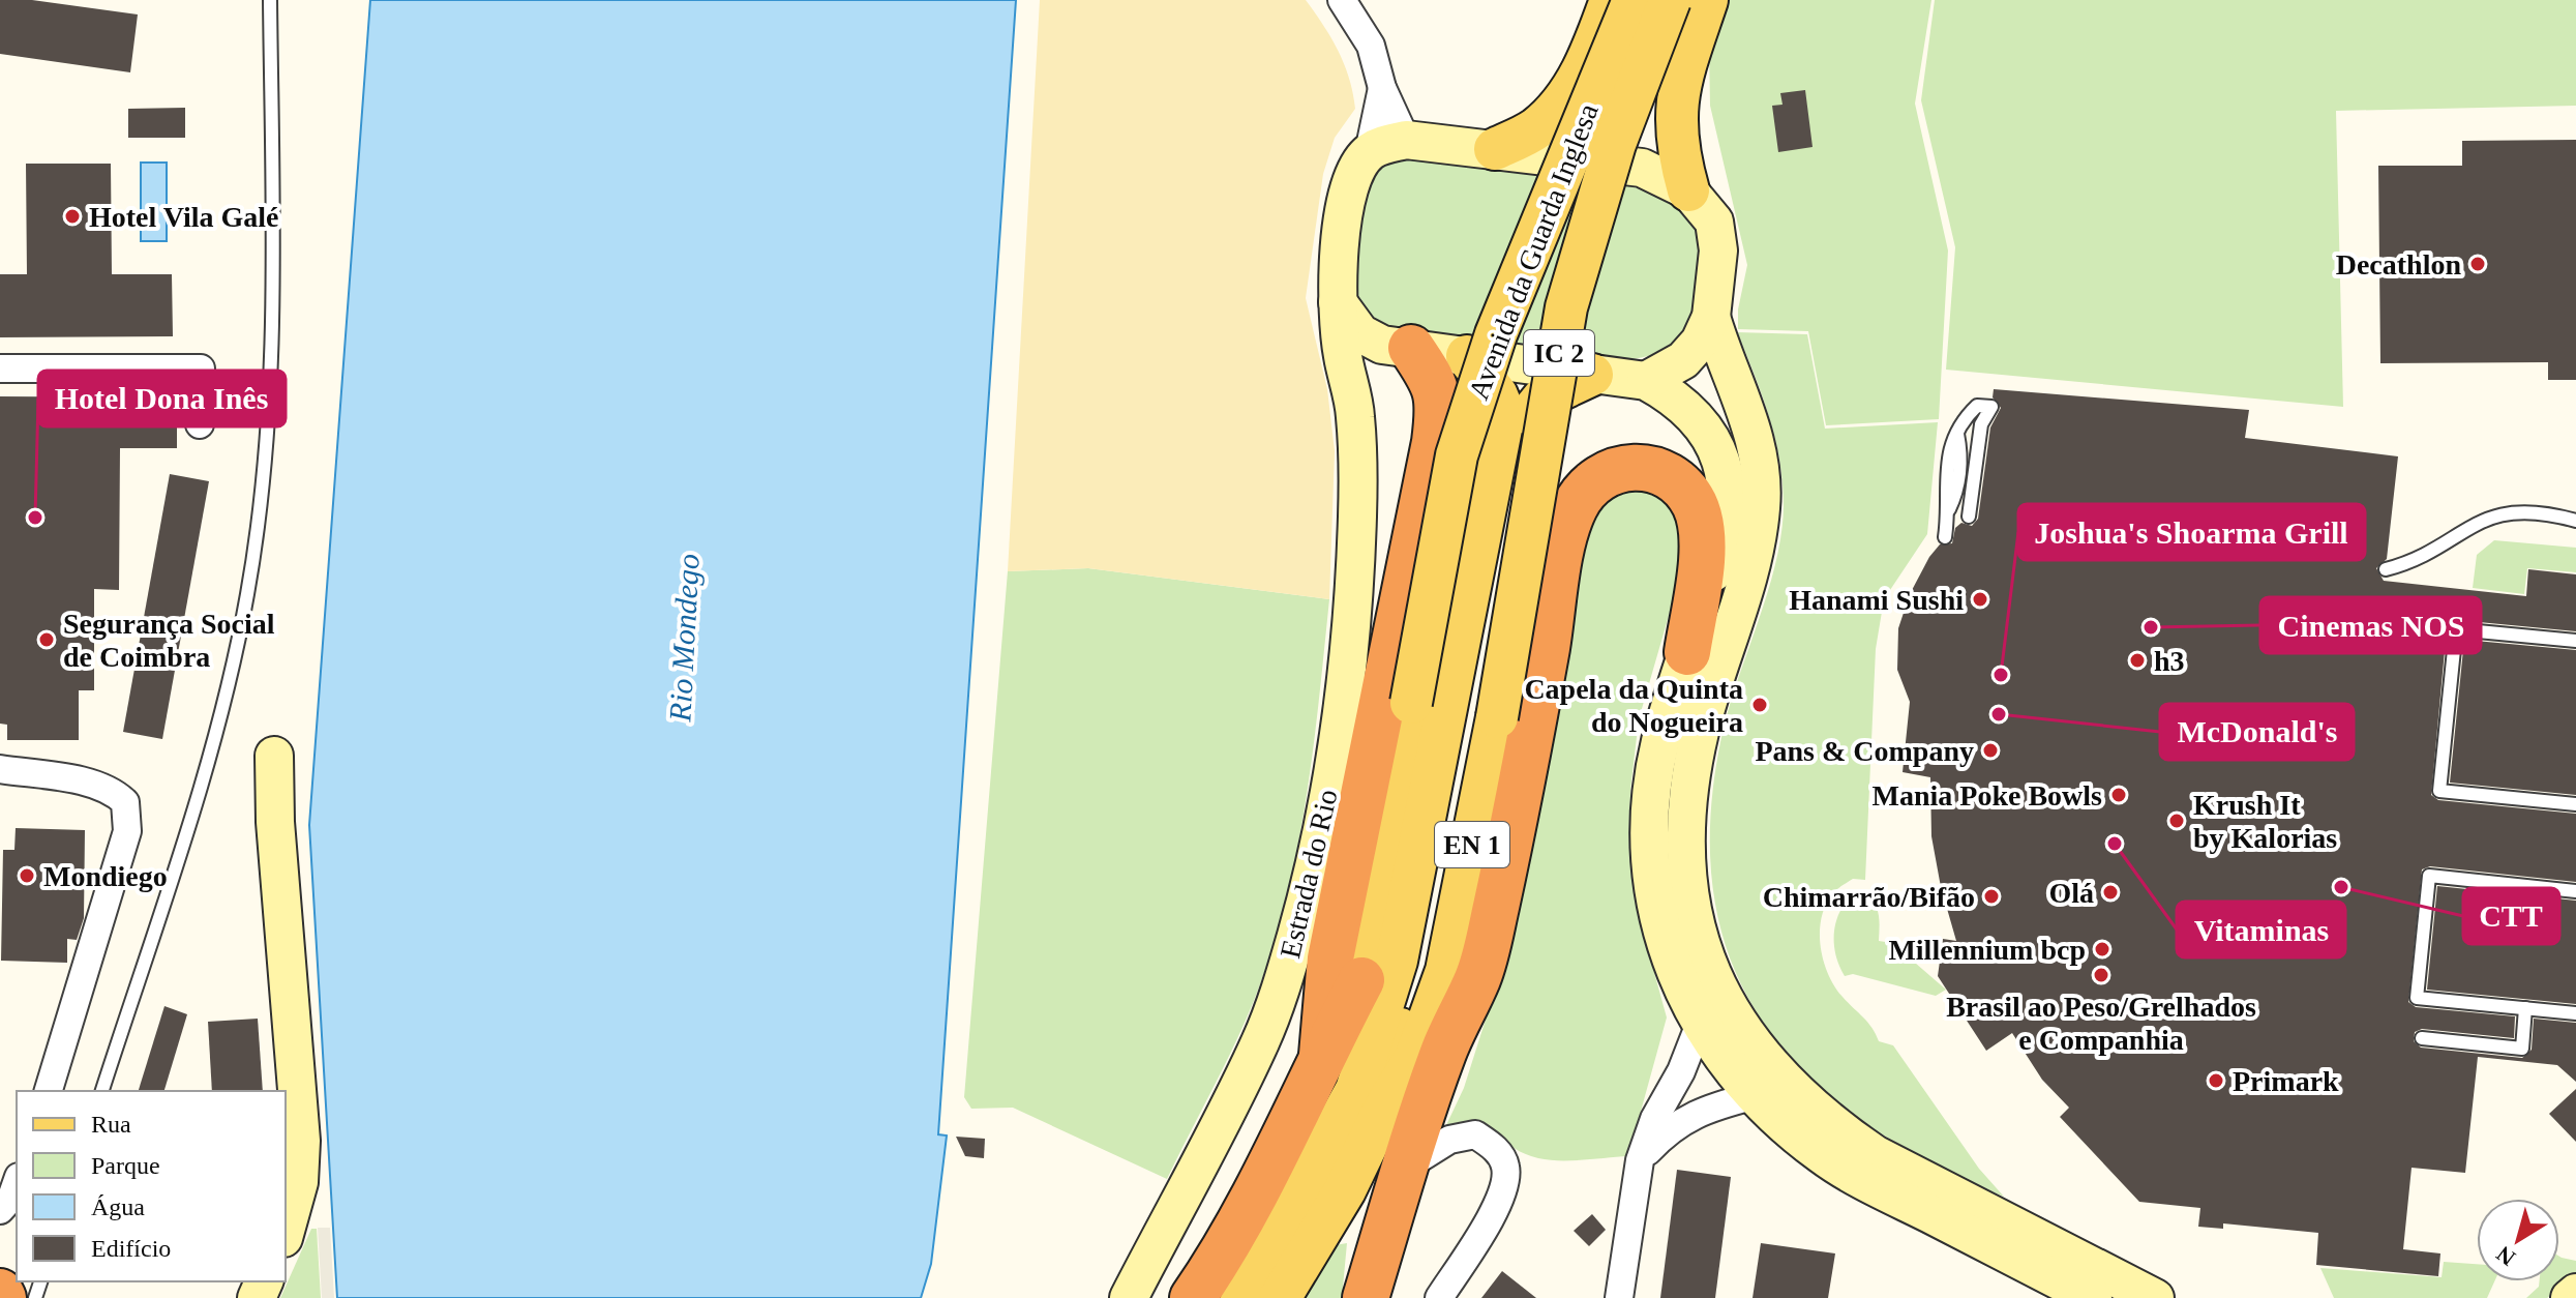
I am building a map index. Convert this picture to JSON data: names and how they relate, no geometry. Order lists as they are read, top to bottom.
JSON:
{
  "streets": {
    "main road": [
      "Avenida da Guarda Inglesa",
      "IC 2",
      "EN 1",
      "Estrada do Rio"
    ]
  },
  "crossings": [
    ["Avenida da Guarda Inglesa", "EN 1"]
  ],
  "water": ["Rio Mondego"],
  "places": [
    "Hotel Vila Galé",
    "Decathlon",
    "Hotel Dona Inês",
    "Hanami Sushi",
    "Cinemas NOS",
    "Segurança Social de Coimbra",
    "h3",
    "Joshua's Shoarma Grill",
    "Capela da Quinta do Nogueira",
    "McDonald's",
    "Pans & Company",
    "Mania Poke Bowls",
    "Krush It by Kalorias",
    "Vitaminas",
    "Mondiego",
    "CTT",
    "Olá",
    "Chimarrão/Bifão",
    "Millennium bcp",
    "Brasil ao Peso/Grelhados e Companhia",
    "Primark"
  ],
  "legend": [
    "Rua",
    "Parque",
    "Água",
    "Edifício"
  ],
  "north": "bottom left"
}
